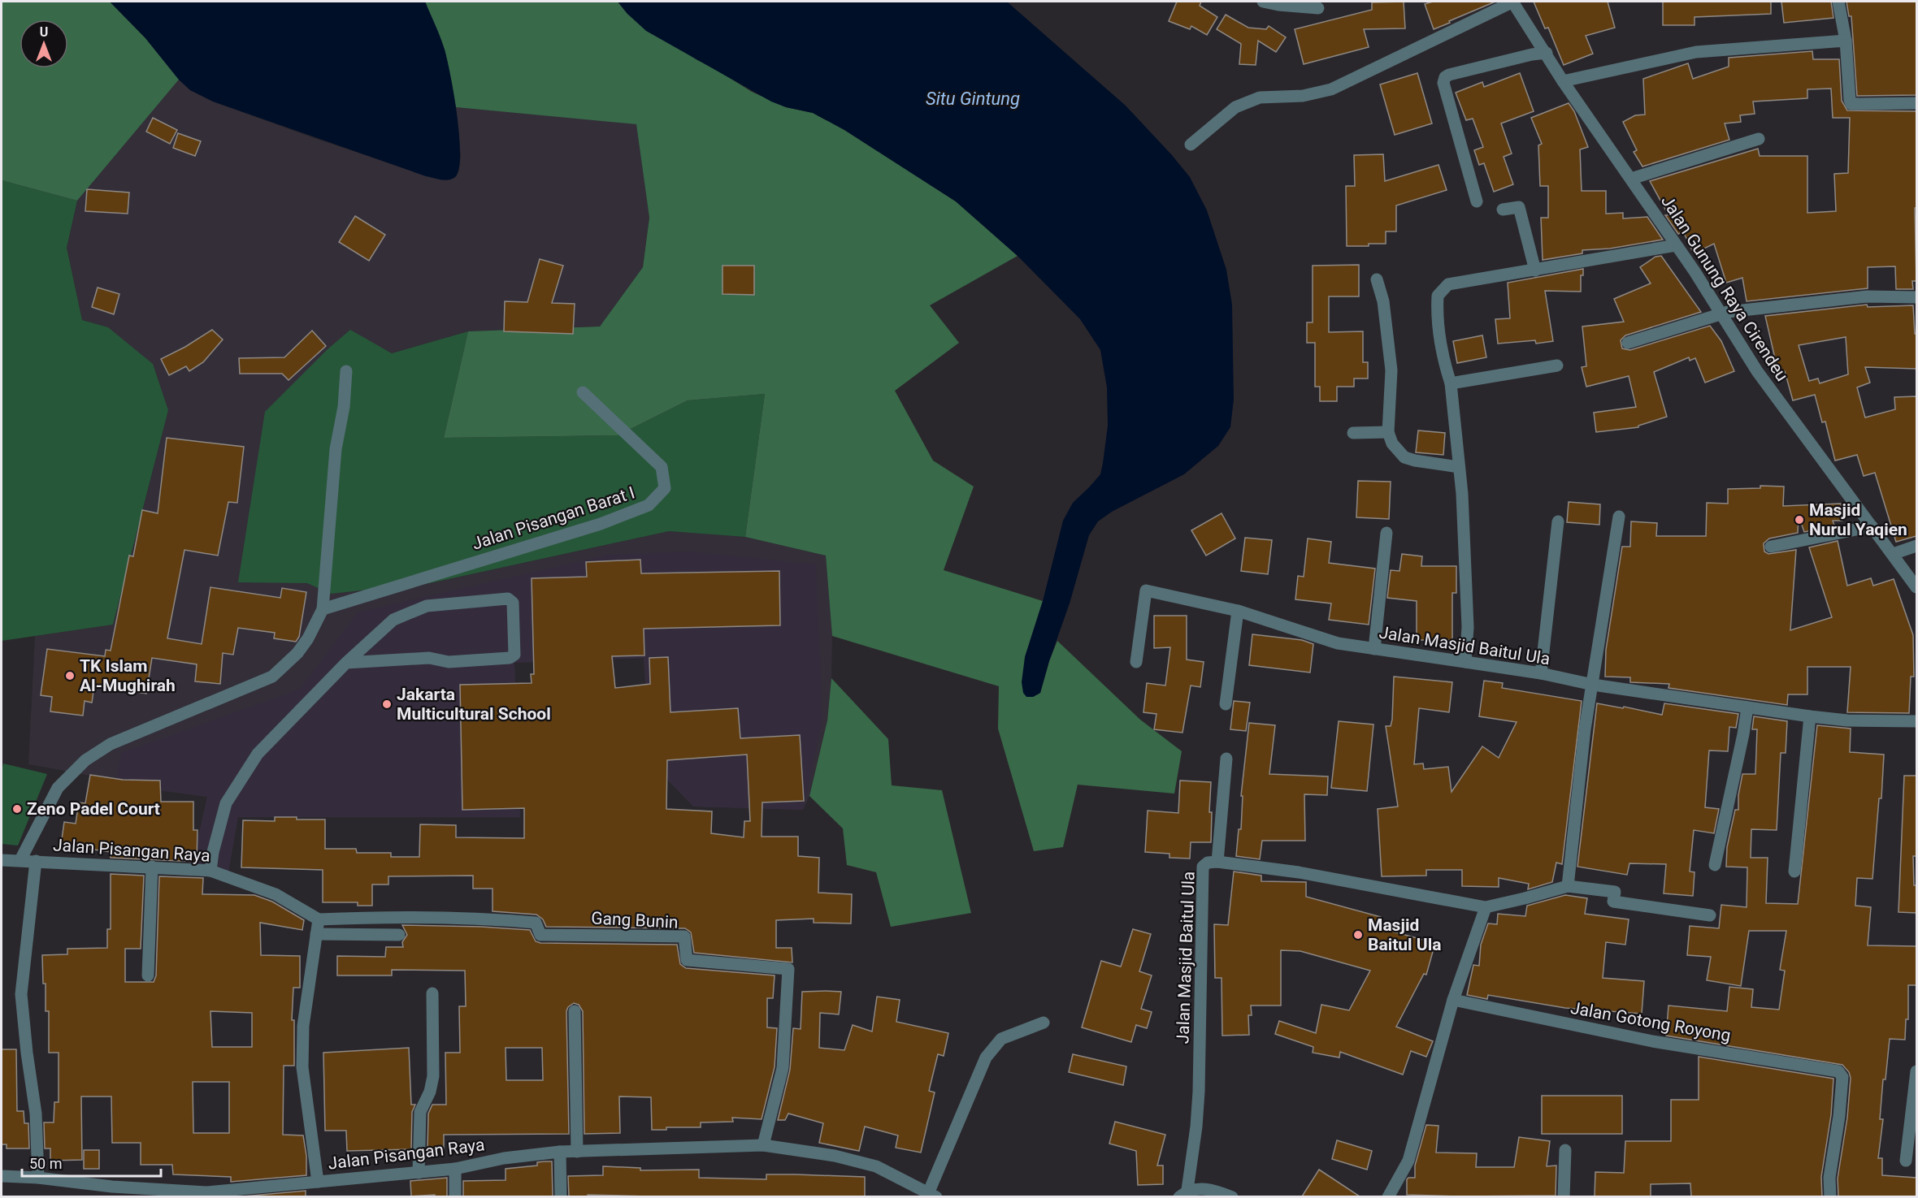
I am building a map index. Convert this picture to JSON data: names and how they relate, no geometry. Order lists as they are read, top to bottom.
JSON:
{
  "streets": {
    "street": [
      "Jalan Gunung Raya Cirendeu",
      "Jalan Pisangan Barat I",
      "Jalan Masjid Baitul Ula",
      "Jalan Pisangan Raya",
      "Gang Bunin",
      "Jalan Gotong Royong"
    ]
  },
  "crossings": [
    ["Jalan Pisangan Raya", "Gang Bunin"]
  ],
  "water": ["Situ Gintung"],
  "places": [
    "Masjid Nurul Yaqien",
    "TK Islam Al-Mughirah",
    "Jakarta Multicultural School",
    "Zeno Padel Court",
    "Masjid Baitul Ula"
  ],
  "scale_bar": "50 m",
  "north": "top"
}
